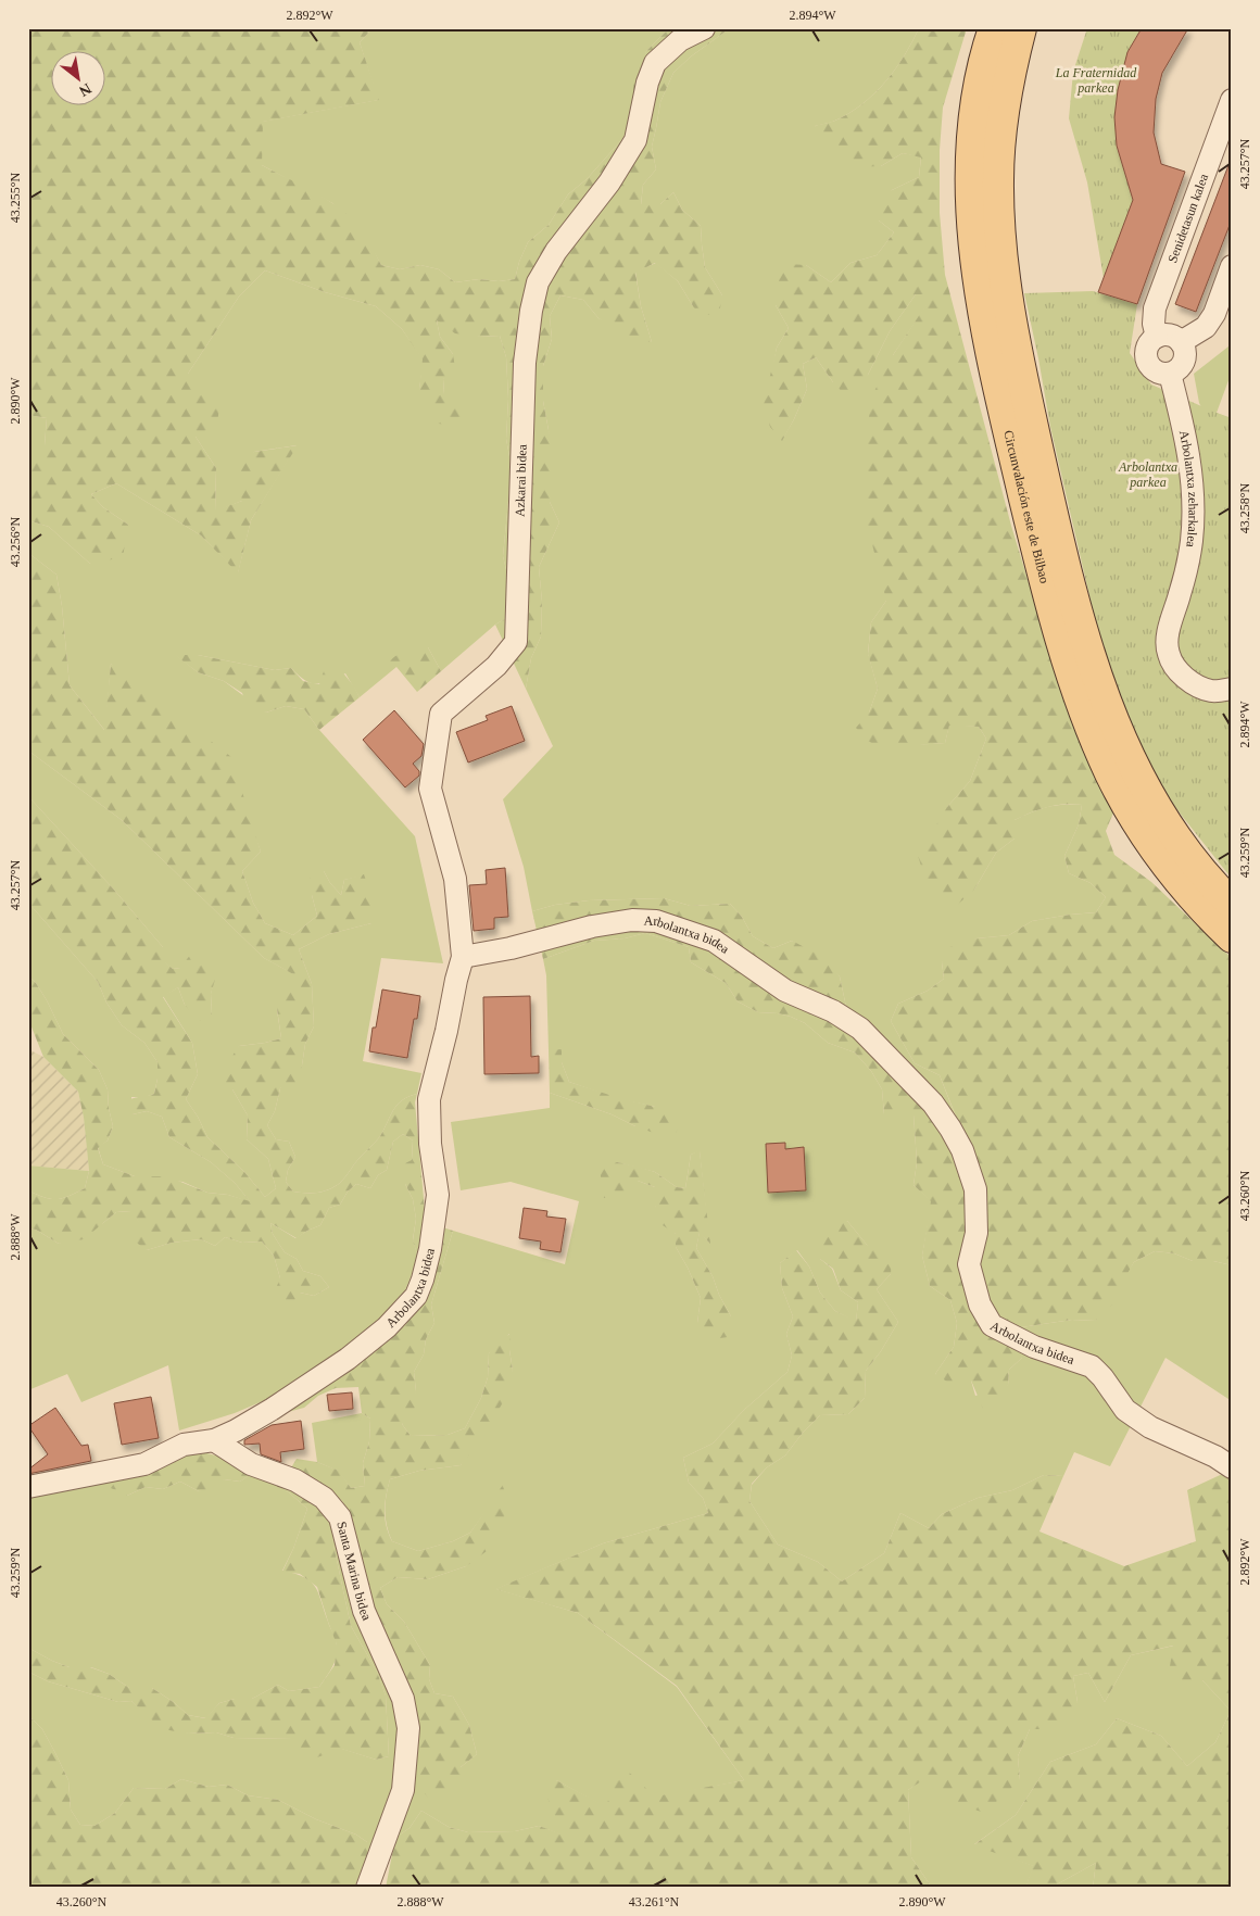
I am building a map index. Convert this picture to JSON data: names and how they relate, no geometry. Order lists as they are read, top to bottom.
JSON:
{
  "streets": {
    "main road": ["Circunvalación este de Bilbao"],
    "street": [
      "Senidetasun kalea",
      "Azkarai bidea",
      "Arbolantxa zeharkalea",
      "Arbolantxa bidea",
      "Santa Marina bidea"
    ]
  },
  "crossings": [
    ["Senidetasun kalea", "Arbolantxa zeharkalea"],
    ["Azkarai bidea", "Arbolantxa bidea"],
    ["Arbolantxa bidea", "Santa Marina bidea"]
  ],
  "parks": ["La Fraternidad parkea", "Arbolantxa parkea"],
  "north": "bottom right",
  "coordinates": [
    "2.892°W",
    "2.894°W",
    "43.257°N",
    "43.255°N",
    "2.890°W",
    "43.258°N",
    "43.256°N",
    "43.259°N",
    "43.260°N",
    "2.888°W",
    "43.261°N"
  ]
}
